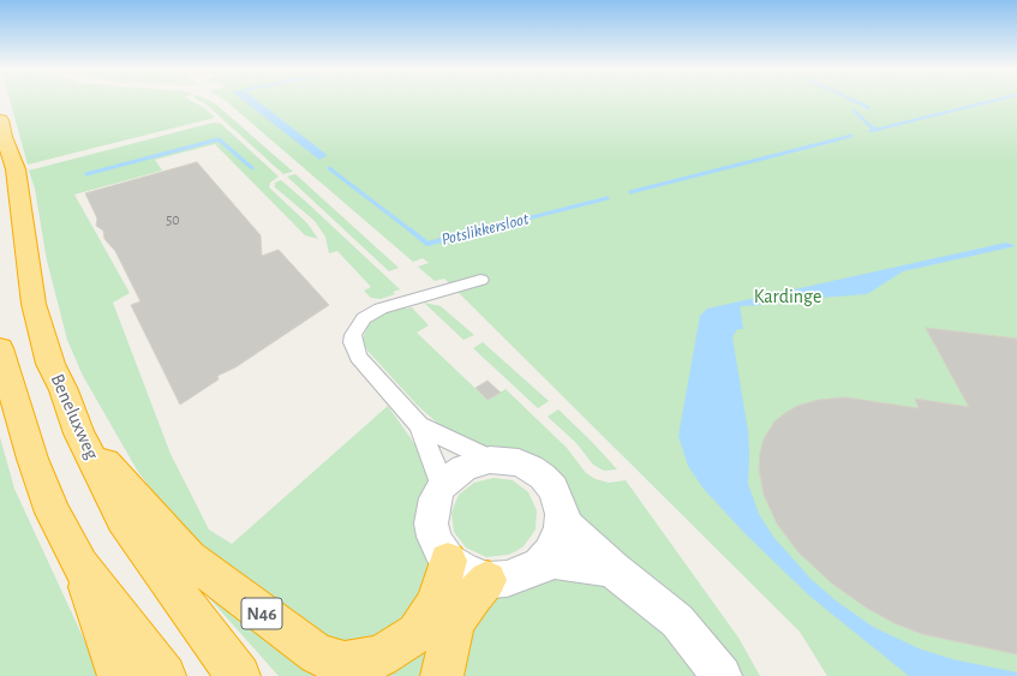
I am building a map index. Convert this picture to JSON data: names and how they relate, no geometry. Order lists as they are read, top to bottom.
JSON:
{
  "streets": {
    "highway": ["Beneluxweg", "N46"]
  },
  "crossings": [
    ["Beneluxweg", "N46"]
  ],
  "water": ["Potslikkersloot"],
  "parks": ["Kardinge"],
  "house_numbers": ["50"]
}
